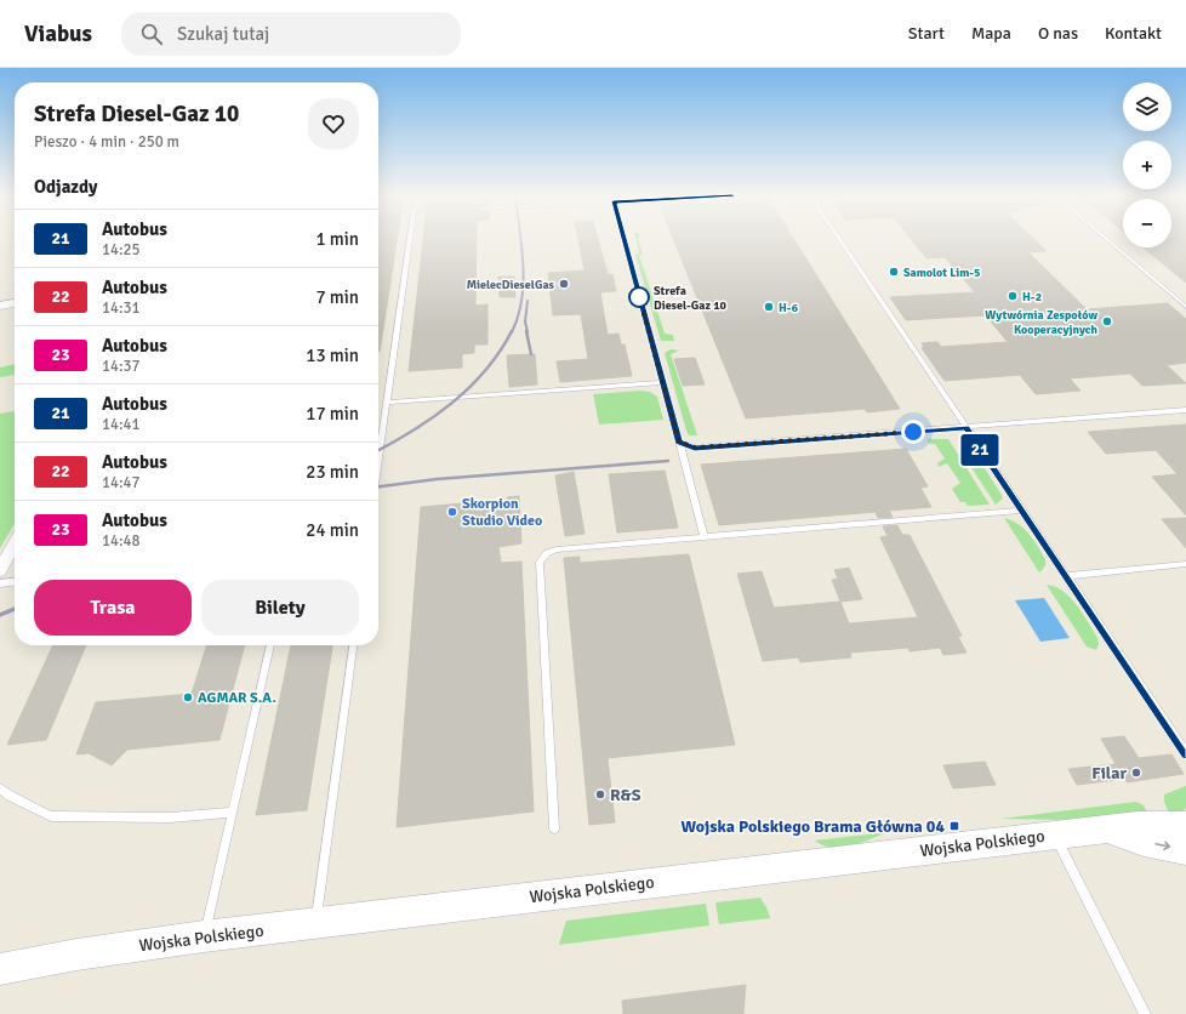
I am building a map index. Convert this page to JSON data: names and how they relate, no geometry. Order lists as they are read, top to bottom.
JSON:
{
  "streets": {
    "street": ["Wojska Polskiego"]
  },
  "places": {
    "other": [
      "Samolot Lim-5",
      "MielecDieselGas",
      "H-2",
      "Strefa Diesel-Gaz 10",
      "H-6",
      "Wytwórnia Zespołów Kooperacyjnych",
      "Skorpion Studio Video",
      "AGMAR S.A.",
      "Filar",
      "R&S"
    ],
    "transit": ["Wojska Polskiego Brama Główna 04"]
  },
  "lines": ["bus line 21"],
  "page": {
    "header": "Viabus",
    "search": "Szukaj tutaj",
    "nav": [
      "Start",
      "Mapa",
      "O nas",
      "Kontakt"
    ],
    "on_map": "21",
    "map_buttons": ["+", "−"],
    "heading": [
      ["Strefa Diesel-Gaz 10", "Pieszo · 4 min · 250 m"],
      "Odjazdy"
    ],
    "list": [
      {
        "mark": "21",
        "name": "Autobus",
        "note": "14:25",
        "value": "1 min"
      },
      {
        "mark": "22",
        "name": "Autobus",
        "note": "14:31",
        "value": "7 min"
      },
      {
        "mark": "23",
        "name": "Autobus",
        "note": "14:37",
        "value": "13 min"
      },
      {
        "mark": "21",
        "name": "Autobus",
        "note": "14:41",
        "value": "17 min"
      },
      {
        "mark": "22",
        "name": "Autobus",
        "note": "14:47",
        "value": "23 min"
      },
      {
        "mark": "23",
        "name": "Autobus",
        "note": "14:48",
        "value": "24 min"
      }
    ],
    "buttons": ["Trasa", "Bilety"]
  }
}
